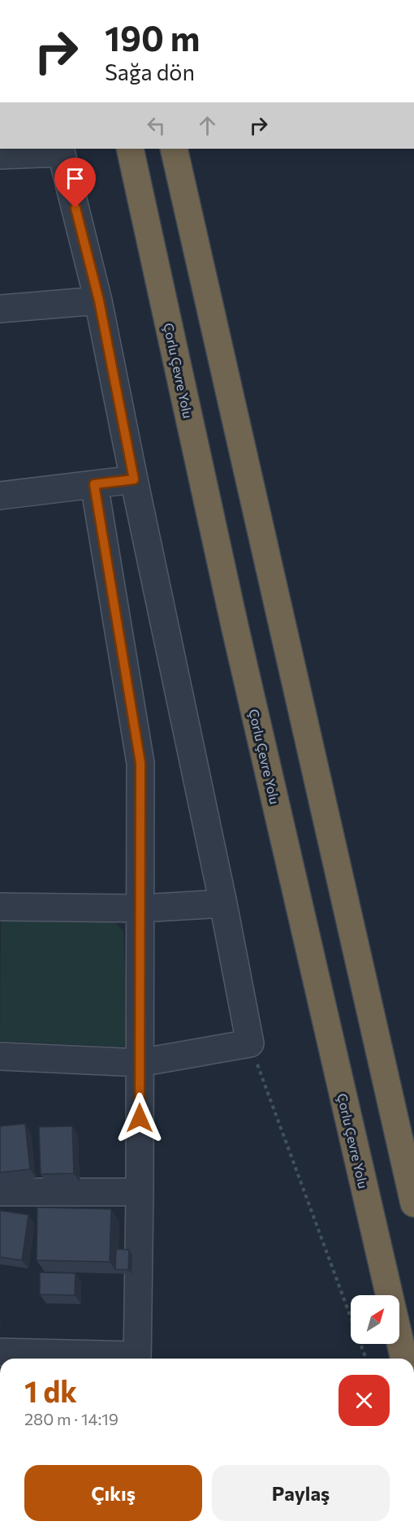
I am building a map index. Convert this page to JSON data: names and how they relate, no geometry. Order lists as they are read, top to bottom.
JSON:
{
  "streets": {
    "highway": ["Çorlu Çevre Yolu"]
  },
  "north": "top right",
  "page": {
    "turn": ["190 m", "Sağa dön"],
    "heading": ["1 dk", "280 m · 14:19"],
    "buttons": ["Çıkış", "Paylaş"]
  }
}
